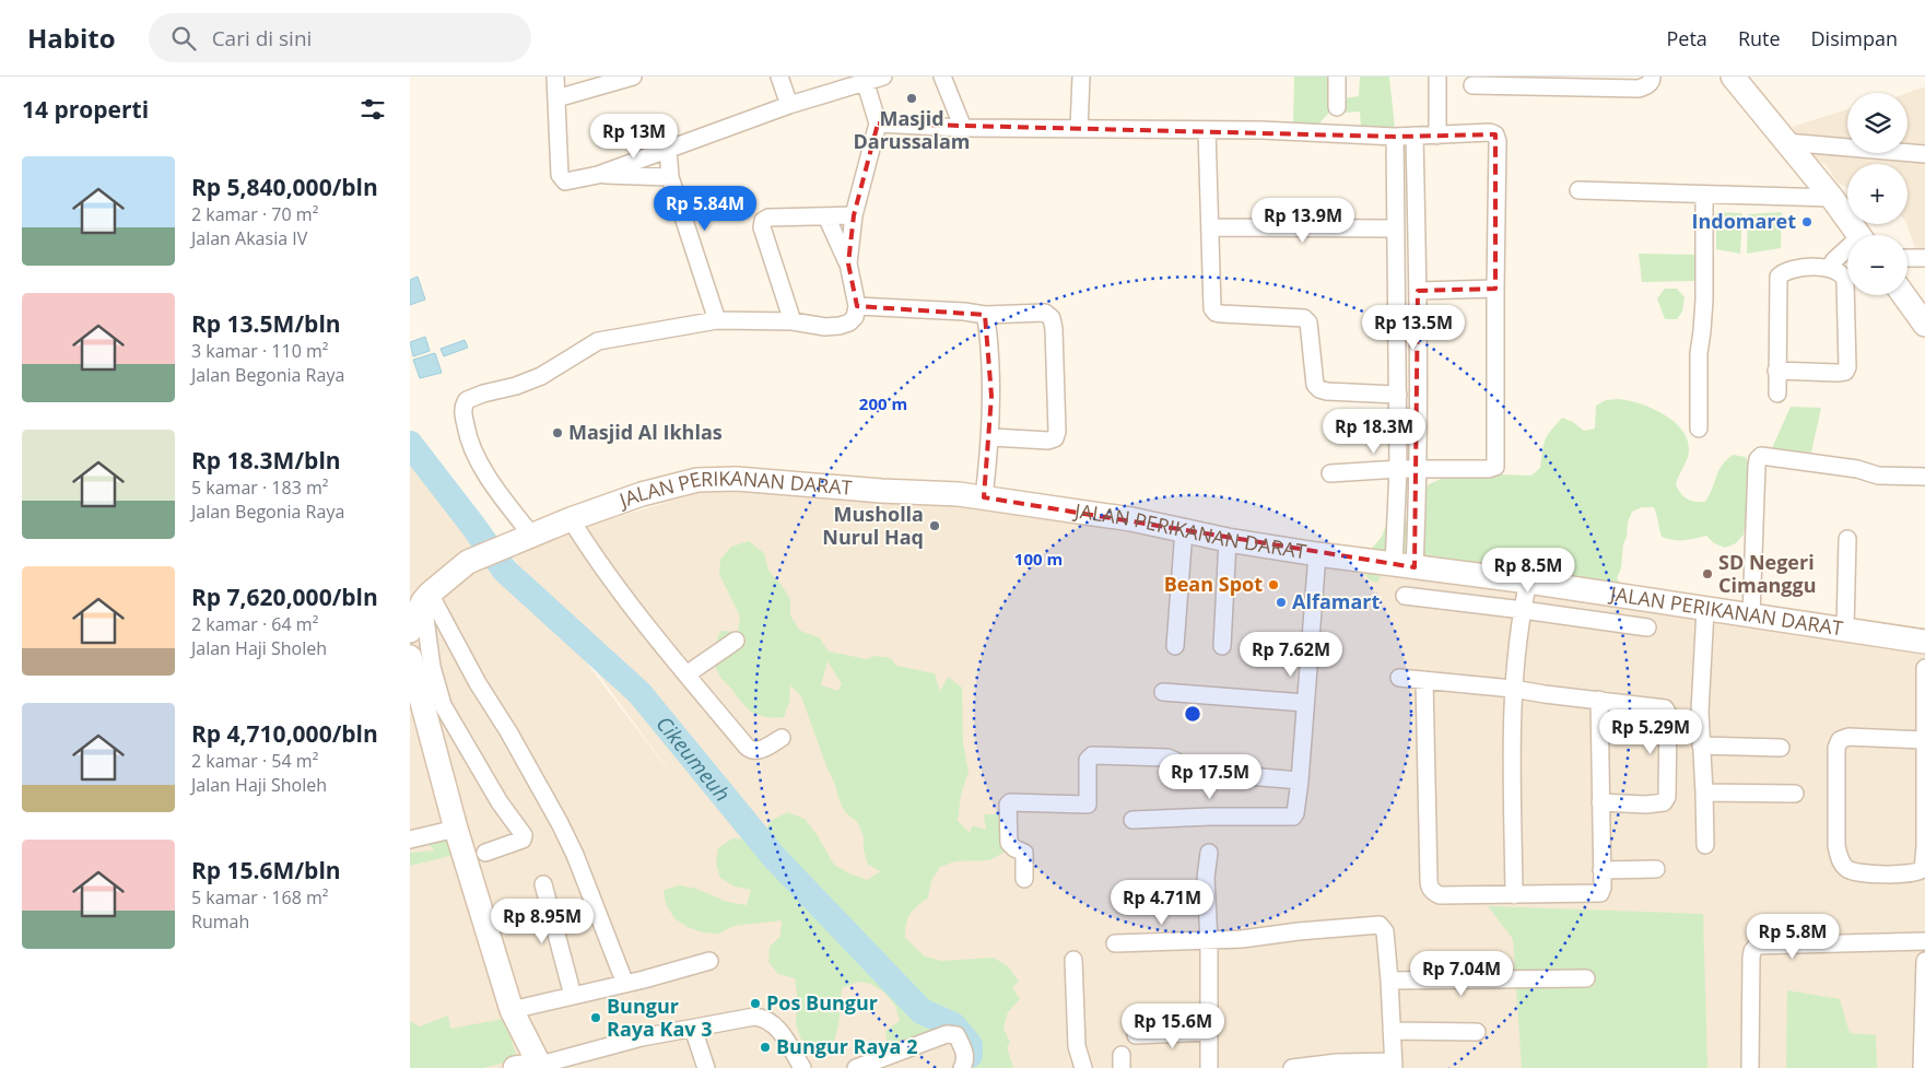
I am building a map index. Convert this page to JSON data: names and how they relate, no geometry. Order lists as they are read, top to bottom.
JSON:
{
  "streets": {
    "street": ["JALAN PERIKANAN DARAT"]
  },
  "water": ["Cikeumeuh"],
  "places": [
    "Masjid Darussalam",
    "Indomaret",
    "Masjid Al Ikhlas",
    "Musholla Nurul Haq",
    "SD Negeri Cimanggu",
    "Bean Spot",
    "Alfamart",
    "Pos Bungur",
    "Bungur Raya Kav 3",
    "Bungur Raya 2"
  ],
  "page": {
    "header": "Habito",
    "search": "Cari di sini",
    "nav": ["Peta", "Rute", "Disimpan"],
    "heading": "14 properti",
    "map_buttons": ["+", "−"],
    "price": [
      "Rp 13M",
      "Rp 5.84M",
      "Rp 13.9M",
      "Rp 13.5M",
      "Rp 18.3M",
      "Rp 8.5M",
      "Rp 7.62M",
      "Rp 5.29M",
      "Rp 17.5M",
      "Rp 4.71M",
      "Rp 8.95M",
      "Rp 5.8M",
      "Rp 7.04M",
      "Rp 15.6M"
    ],
    "list": [
      {
        "name": "Rp 5,840,000/bln",
        "note": "2 kamar · 70 m² · Jalan Akasia IV"
      },
      {
        "name": "Rp 13.5M/bln",
        "note": "3 kamar · 110 m² · Jalan Begonia Raya"
      },
      {
        "name": "Rp 18.3M/bln",
        "note": "5 kamar · 183 m² · Jalan Begonia Raya"
      },
      {
        "name": "Rp 7,620,000/bln",
        "note": "2 kamar · 64 m² · Jalan Haji Sholeh"
      },
      {
        "name": "Rp 4,710,000/bln",
        "note": "2 kamar · 54 m² · Jalan Haji Sholeh"
      },
      {
        "name": "Rp 15.6M/bln",
        "note": "5 kamar · 168 m² · Rumah"
      }
    ]
  },
  "rings": ["200 m", "100 m"]
}
